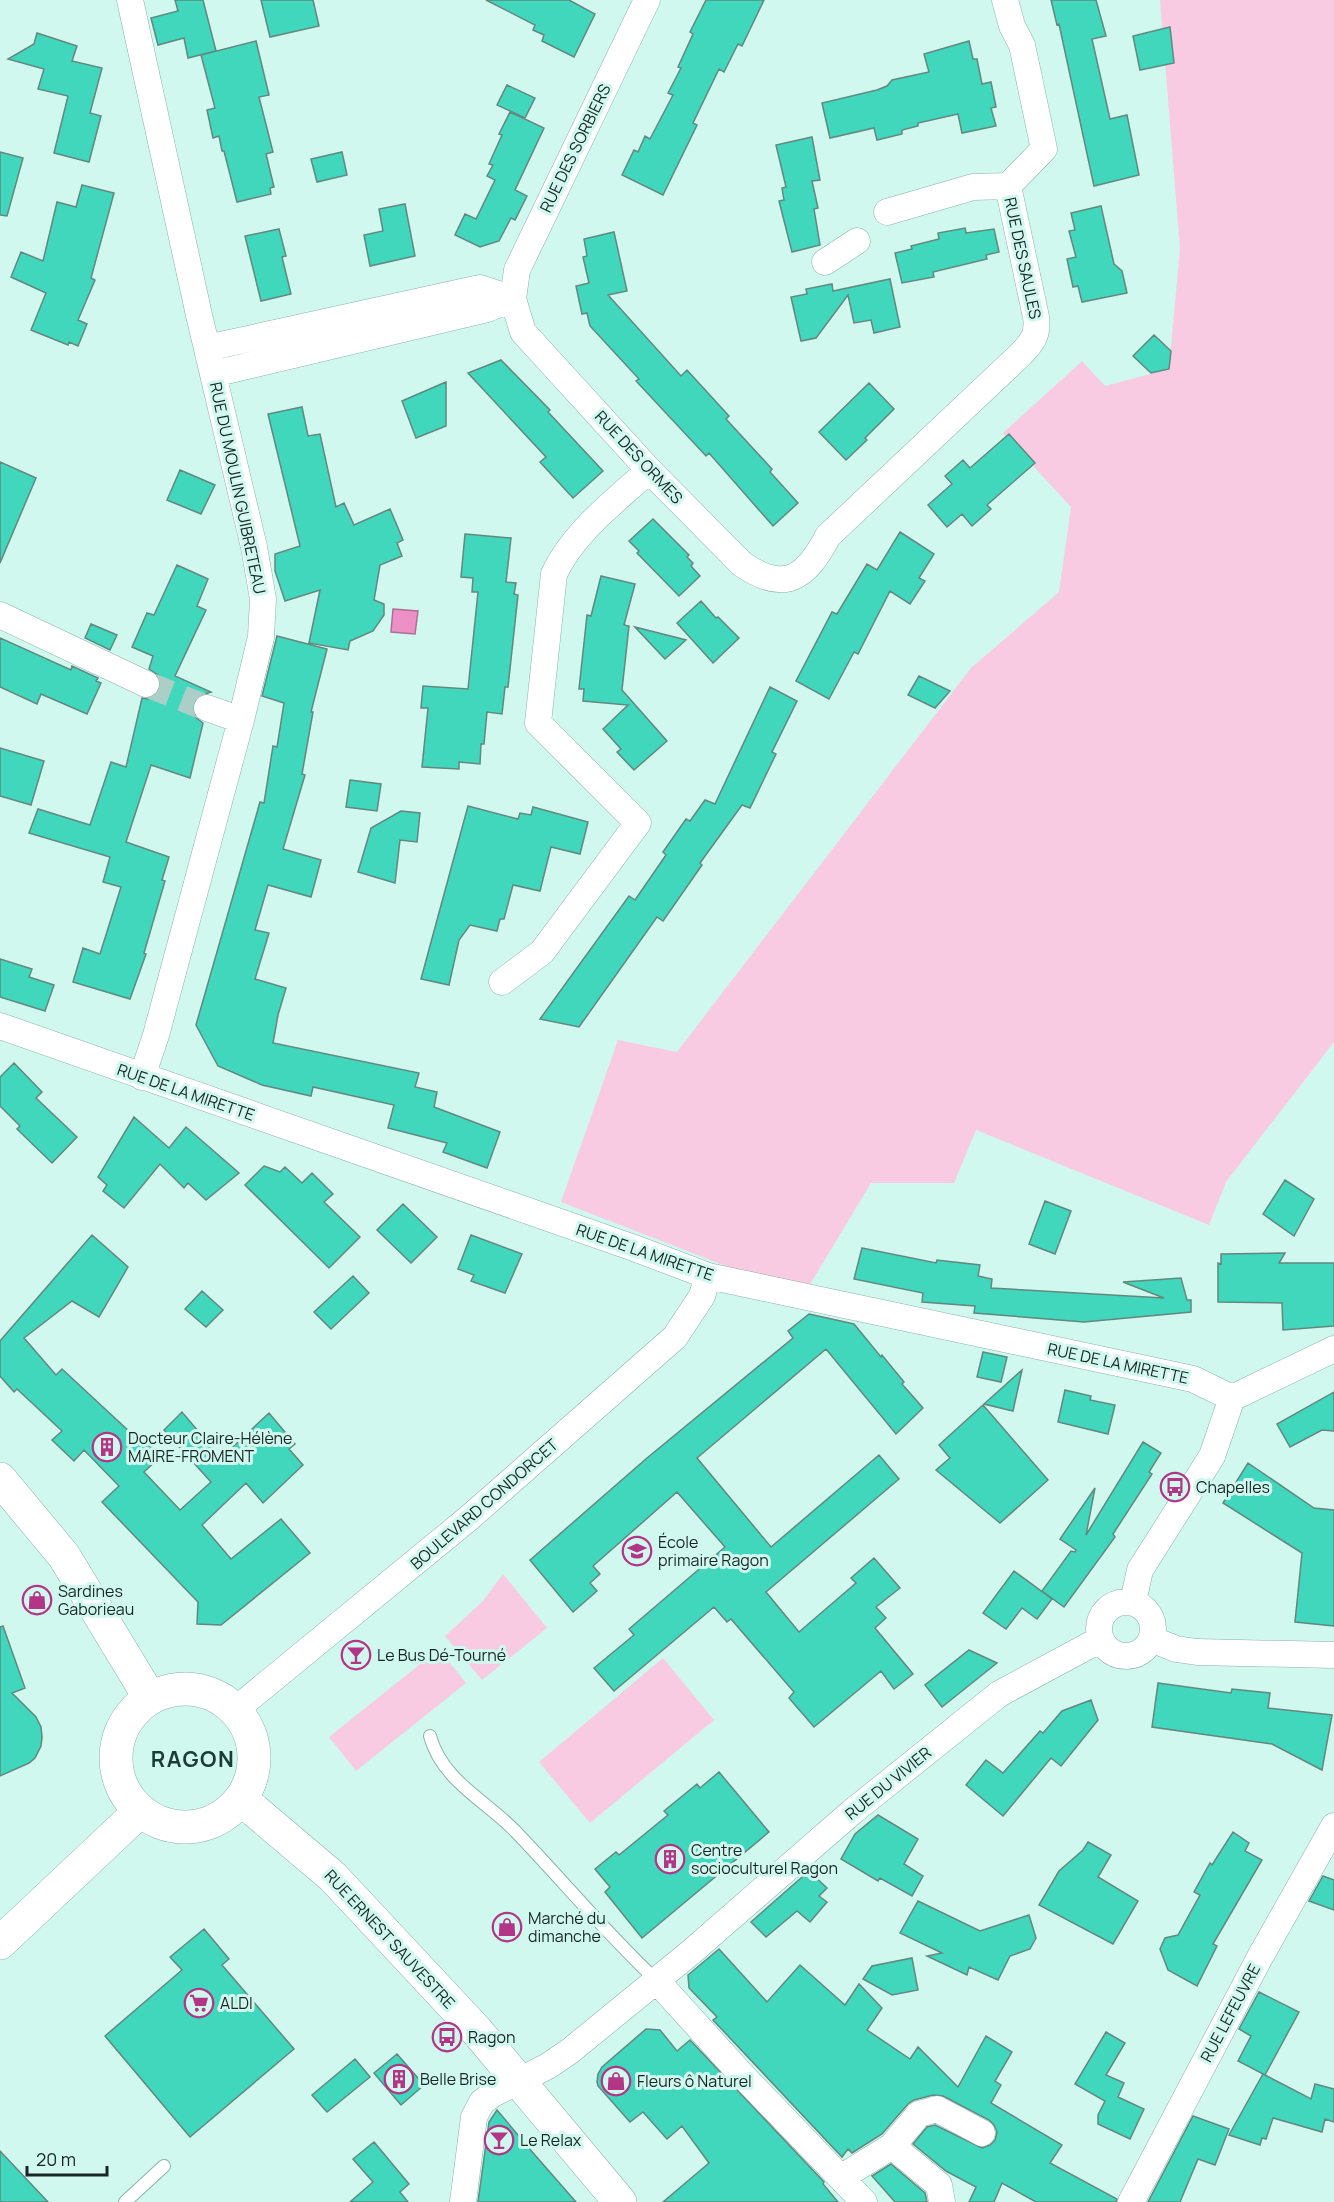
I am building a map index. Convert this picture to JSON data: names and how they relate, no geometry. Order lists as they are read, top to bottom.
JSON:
{
  "streets": {
    "main road": ["RUE ERNEST SAUVESTRE"],
    "street": [
      "RUE DES SORBIERS",
      "RUE DES SAULES",
      "RUE DES ORMES",
      "RUE DU MOULIN GUIBRETEAU",
      "RUE DE LA MIRETTE",
      "BOULEVARD CONDORCET",
      "RUE DU VIVIER",
      "RUE LEFEUVRE"
    ]
  },
  "crossings": [
    ["RUE DES SORBIERS", "RUE DES ORMES"],
    ["RUE DES SAULES", "RUE DES ORMES"],
    ["RUE DU MOULIN GUIBRETEAU", "RUE DE LA MIRETTE"],
    ["RUE DE LA MIRETTE", "BOULEVARD CONDORCET"],
    ["BOULEVARD CONDORCET", "RUE ERNEST SAUVESTRE"],
    ["RUE DU VIVIER", "RUE ERNEST SAUVESTRE"]
  ],
  "districts": ["RAGON"],
  "places": {
    "building": ["Docteur Claire-Hélène MAIRE-FROMENT", "Centre socioculturel Ragon", "Belle Brise"],
    "bus stop": ["Chapelles", "Ragon"],
    "school or university": ["École primaire Ragon"],
    "shop": ["Sardines Gaborieau", "Marché du dimanche", "Fleurs ô Naturel"],
    "bar": ["Le Bus Dé-Tourné", "Le Relax"],
    "supermarket": ["ALDI"]
  },
  "scale_bar": "20 m"
}
